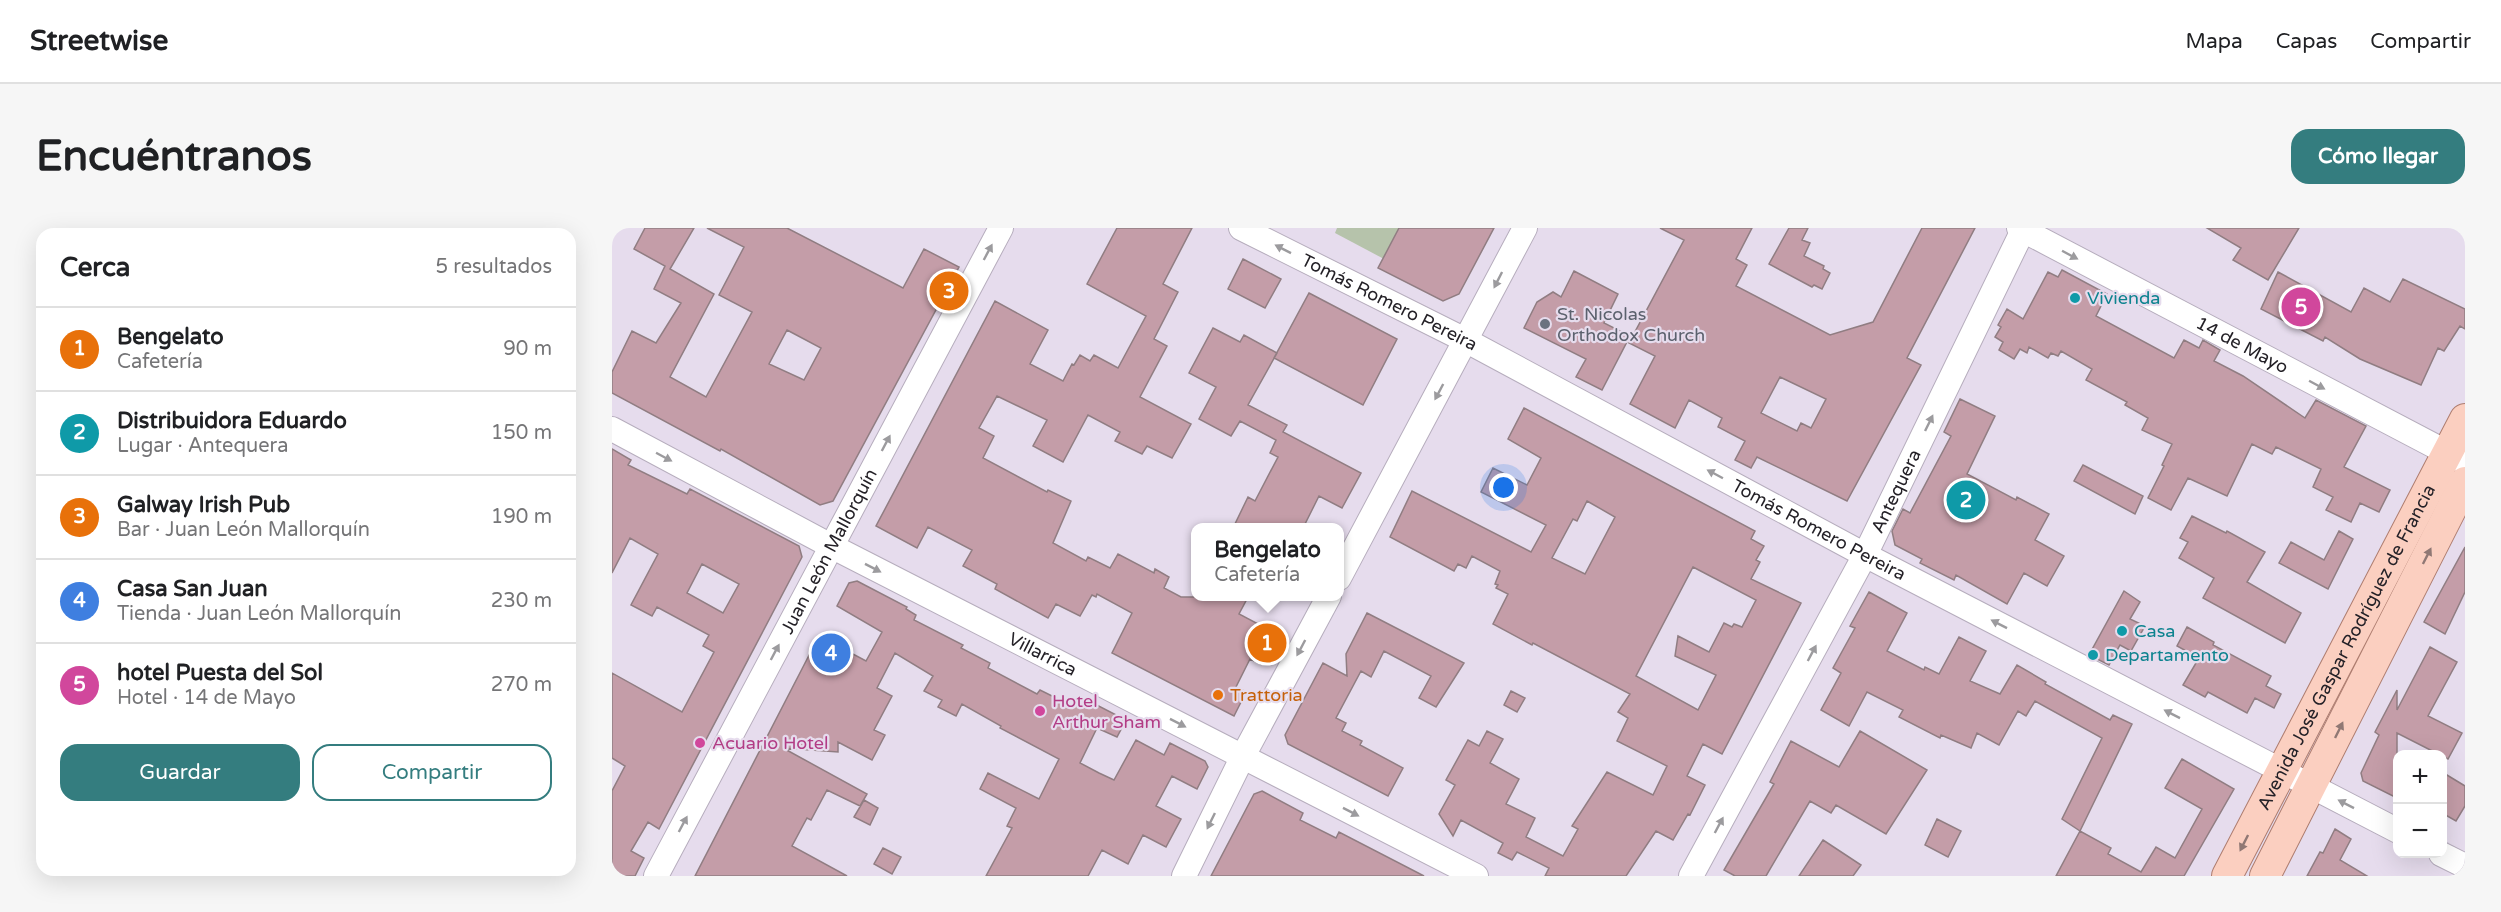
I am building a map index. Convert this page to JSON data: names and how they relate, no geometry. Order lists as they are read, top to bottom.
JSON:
{
  "streets": {
    "main road": ["Avenida José Gaspar Rodríguez de Francia"],
    "street": [
      "Tomás Romero Pereira",
      "14 de Mayo",
      "Antequera",
      "Juan León Mallorquín",
      "Villarrica"
    ]
  },
  "crossings": [
    ["Tomás Romero Pereira", "Antequera"],
    ["Tomás Romero Pereira", "Avenida José Gaspar Rodríguez de Francia"],
    ["14 de Mayo", "Antequera"],
    ["14 de Mayo", "Avenida José Gaspar Rodríguez de Francia"],
    ["Juan León Mallorquín", "Villarrica"]
  ],
  "one_way": [
    "Tomás Romero Pereira",
    "14 de Mayo",
    "Antequera",
    "Juan León Mallorquín",
    "Villarrica"
  ],
  "places": [
    "Vivienda",
    "St. Nicolas Orthodox Church",
    "Casa",
    "Departamento",
    "Trattoria",
    "Hotel Arthur Sham",
    "Acuario Hotel"
  ],
  "page": {
    "header": "Streetwise",
    "nav": ["Mapa", "Capas", "Compartir"],
    "buttons": [
      "Cómo llegar",
      ["Guardar", "Compartir"]
    ],
    "title": "Encuéntranos",
    "heading": ["Cerca", "5 resultados"],
    "pins": [
      "3",
      "5",
      "2",
      "1",
      "4"
    ],
    "list": [
      {
        "mark": "1",
        "name": "Bengelato",
        "note": "Cafetería",
        "value": "90 m"
      },
      {
        "mark": "2",
        "name": "Distribuidora Eduardo",
        "note": "Lugar · Antequera",
        "value": "150 m"
      },
      {
        "mark": "3",
        "name": "Galway Irish Pub",
        "note": "Bar · Juan León Mallorquín",
        "value": "190 m"
      },
      {
        "mark": "4",
        "name": "Casa San Juan",
        "note": "Tienda · Juan León Mallorquín",
        "value": "230 m"
      },
      {
        "mark": "5",
        "name": "hotel Puesta del Sol",
        "note": "Hotel · 14 de Mayo",
        "value": "270 m"
      }
    ],
    "popup": ["Bengelato", "Cafetería"],
    "map_buttons": ["+", "−"]
  }
}
